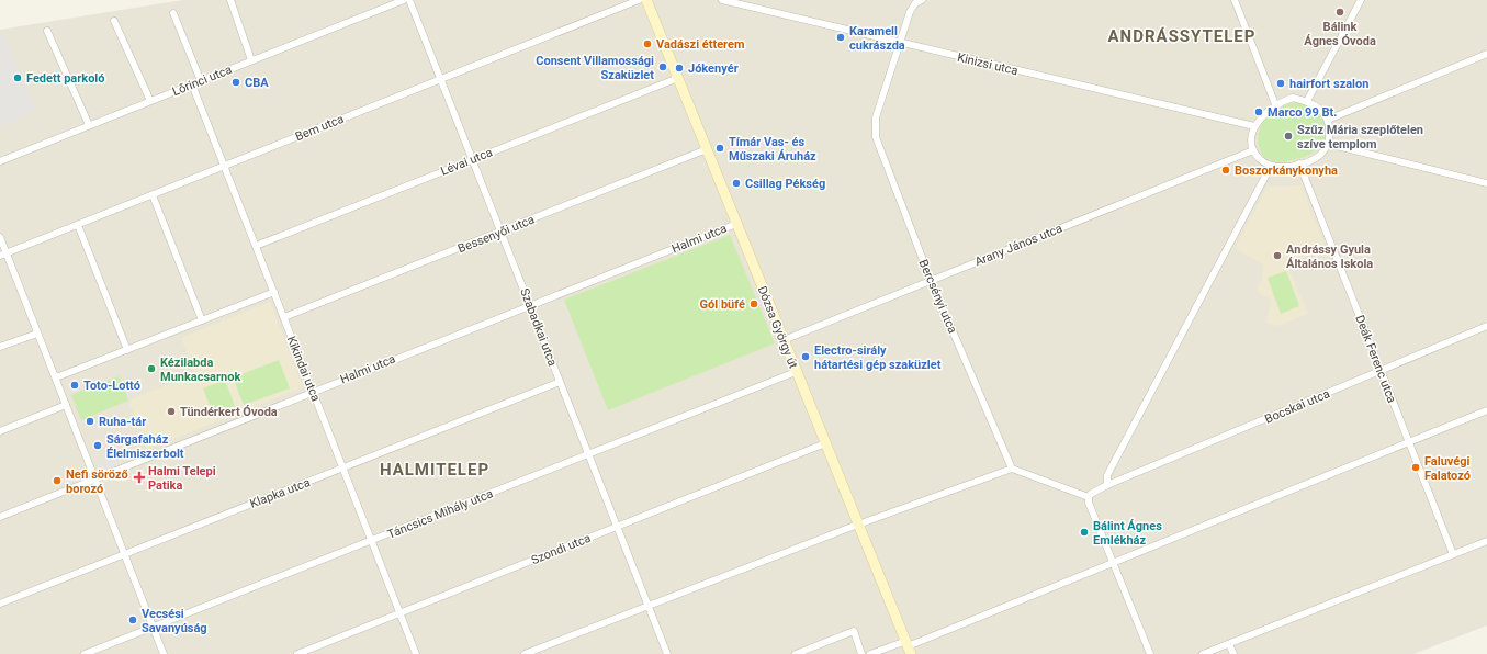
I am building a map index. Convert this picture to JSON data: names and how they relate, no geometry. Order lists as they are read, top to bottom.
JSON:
{
  "streets": {
    "main road": ["Dózsa György út"],
    "street": [
      "Kinizsi utca",
      "Lőrinci utca",
      "Bem utca",
      "Lévai utca",
      "Bessenyői utca",
      "Halmi utca",
      "Arany János utca",
      "Bercsényi utca",
      "Szabadkai utca",
      "Deák Ferenc utca",
      "Kikindai utca",
      "Bocskai utca",
      "Klapka utca",
      "Táncsics Mihály utca",
      "Szondi utca"
    ]
  },
  "crossings": [
    ["Kinizsi utca", "Arany János utca"],
    ["Kinizsi utca", "Bercsényi utca"],
    ["Kinizsi utca", "Deák Ferenc utca"],
    ["Lőrinci utca", "Kikindai utca"],
    ["Bem utca", "Szabadkai utca"],
    ["Bem utca", "Kikindai utca"],
    ["Lévai utca", "Szabadkai utca"],
    ["Lévai utca", "Dózsa György út"],
    ["Lévai utca", "Kikindai utca"],
    ["Bessenyői utca", "Szabadkai utca"],
    ["Bessenyői utca", "Dózsa György út"],
    ["Bessenyői utca", "Kikindai utca"],
    ["Halmi utca", "Szabadkai utca"],
    ["Halmi utca", "Dózsa György út"],
    ["Halmi utca", "Kikindai utca"],
    ["Arany János utca", "Bercsényi utca"],
    ["Arany János utca", "Dózsa György út"],
    ["Arany János utca", "Deák Ferenc utca"],
    ["Szabadkai utca", "Klapka utca"],
    ["Szabadkai utca", "Táncsics Mihály utca"],
    ["Szabadkai utca", "Szondi utca"],
    ["Dózsa György út", "Táncsics Mihály utca"],
    ["Dózsa György út", "Szondi utca"],
    ["Deák Ferenc utca", "Bocskai utca"],
    ["Kikindai utca", "Klapka utca"],
    ["Kikindai utca", "Táncsics Mihály utca"],
    ["Kikindai utca", "Szondi utca"]
  ],
  "districts": ["ANDRÁSSYTELEP", "HALMITELEP"],
  "places": {
    "other": [
      "Bálink Ágnes Óvoda",
      "Karamell cukrászda",
      "Vadászi étterem",
      "Consent Villamossági Szaküzlet",
      "Jókenyér",
      "Fedett parkoló",
      "CBA",
      "hairfort szalon",
      "Marco 99 Bt.",
      "Szűz Mária szeplőtelen szíve templom",
      "Tímár Vas- és Műszaki Áruház",
      "Boszorkánykonyha",
      "Csillag Pékség",
      "Andrássy Gyula Általános Iskola",
      "Gól büfé",
      "Electro-sirály hátartési gép szaküzlet",
      "Kézilabda Munkacsarnok",
      "Toto-Lottó",
      "Tündérkert Óvoda",
      "Ruha-tár",
      "Sárgafaház Élelmiszerbolt",
      "Faluvégi Falatozó",
      "Nefi söröző borozó",
      "Bálint Ágnes Emlékház",
      "Vecsési Savanyúság"
    ],
    "health": ["Halmi Telepi Patika"]
  }
}
